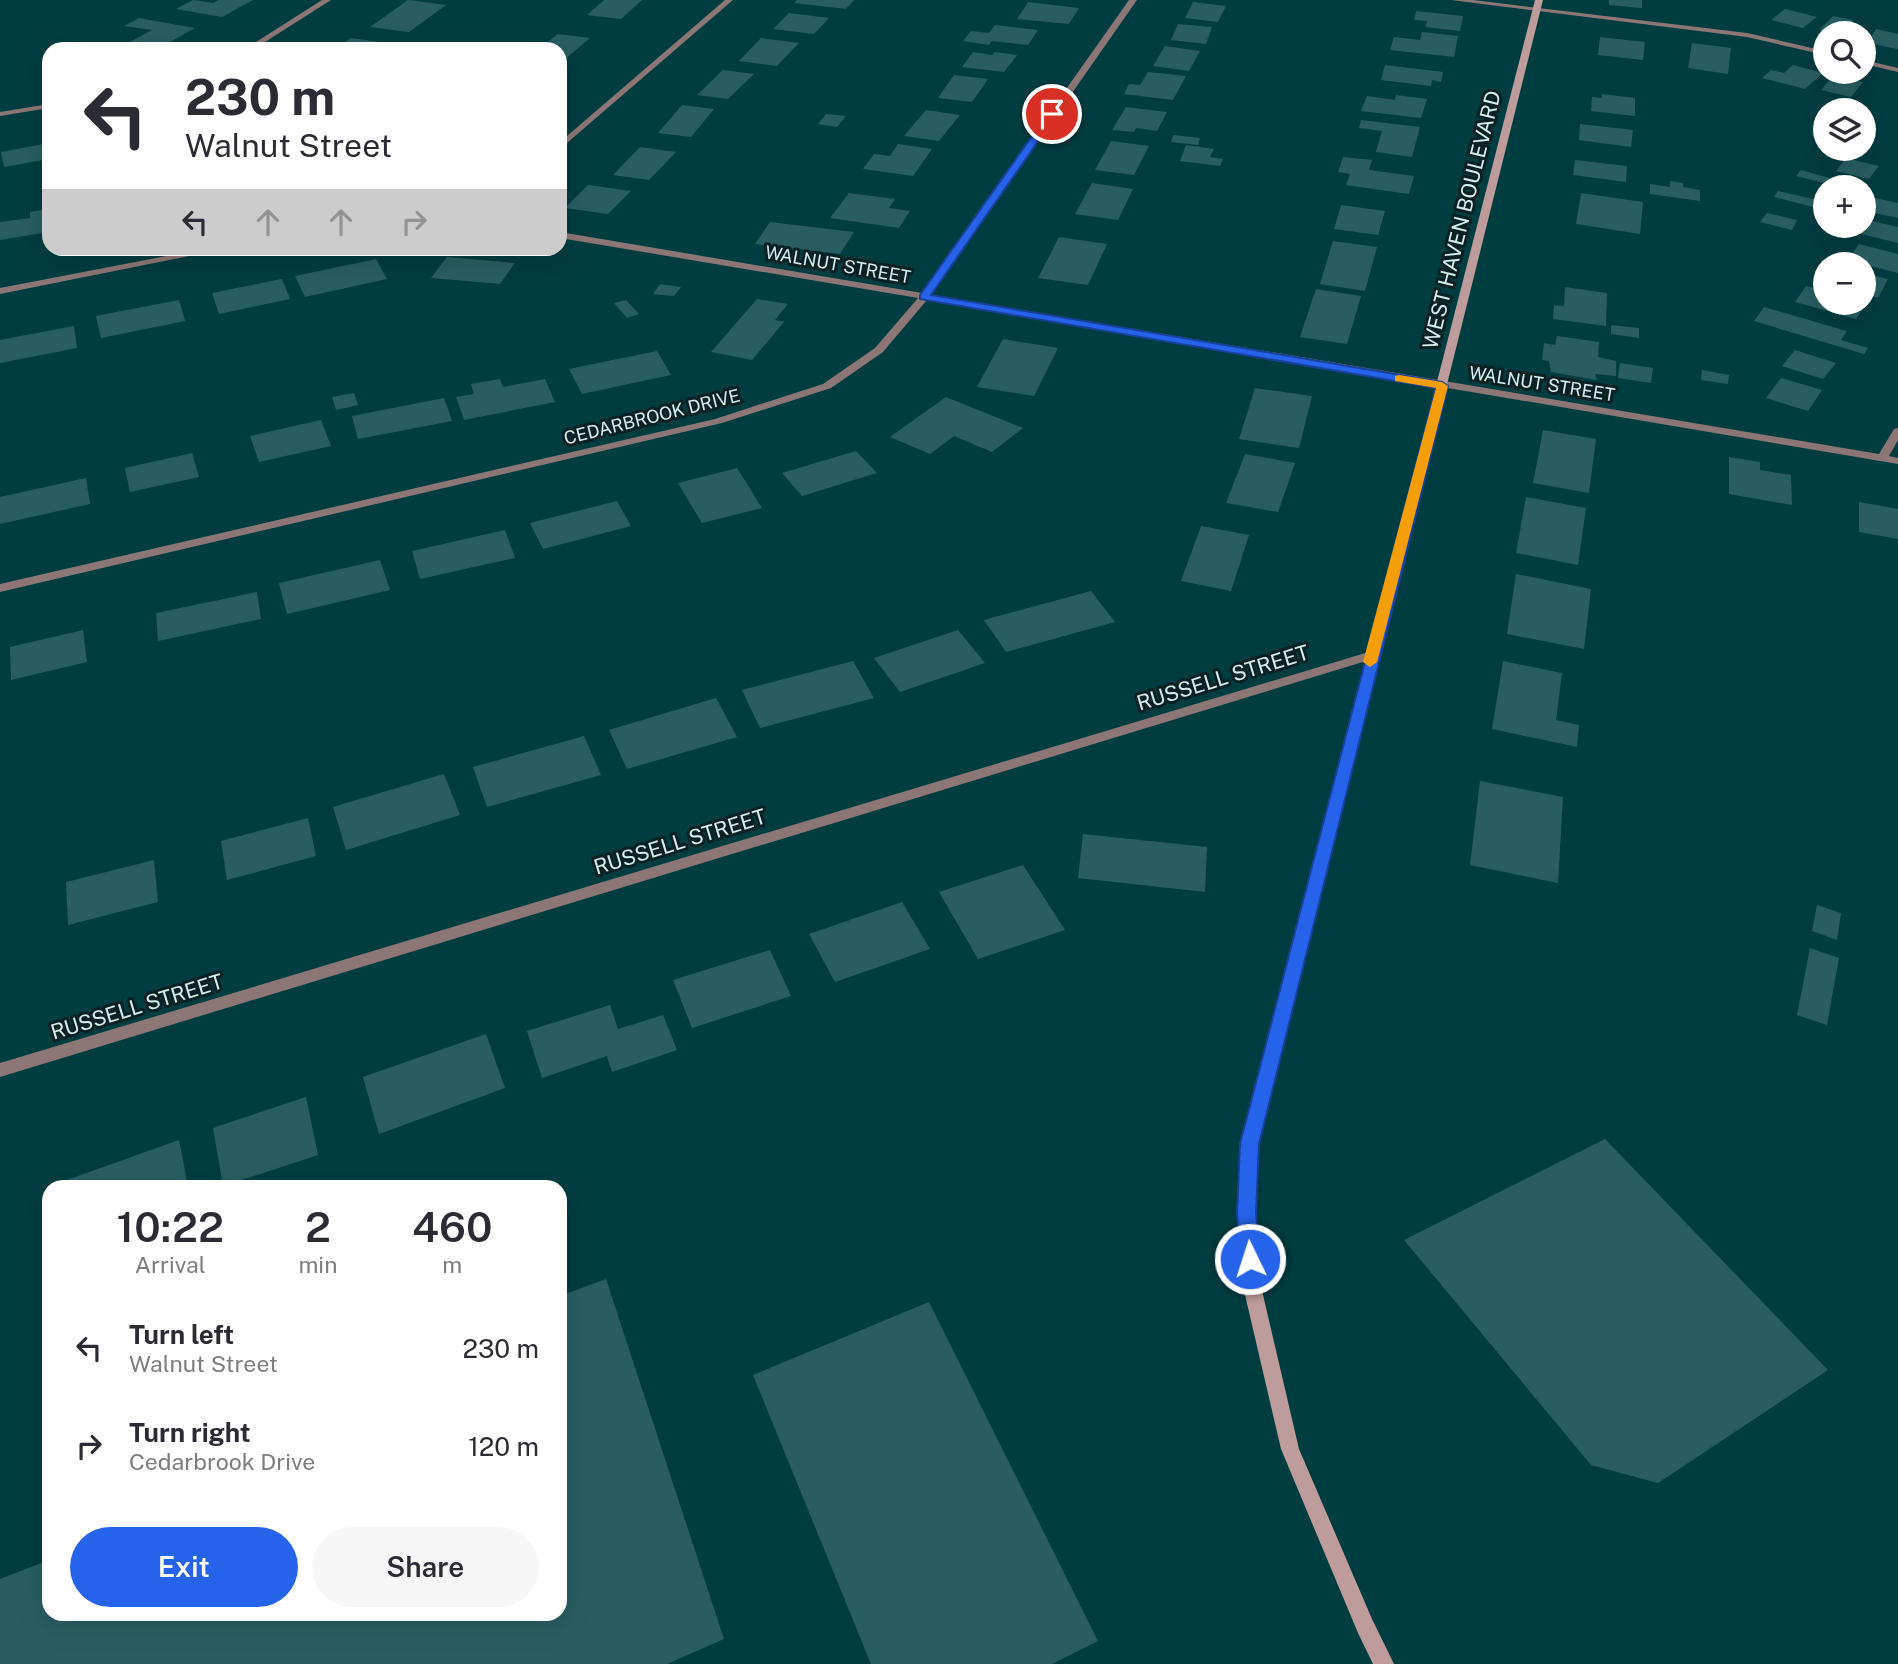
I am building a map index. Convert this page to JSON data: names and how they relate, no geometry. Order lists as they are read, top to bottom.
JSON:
{
  "streets": {
    "street": [
      "WEST HAVEN BOULEVARD",
      "WALNUT STREET",
      "CEDARBROOK DRIVE",
      "RUSSELL STREET"
    ]
  },
  "crossings": [
    ["WEST HAVEN BOULEVARD", "WALNUT STREET"],
    ["WEST HAVEN BOULEVARD", "RUSSELL STREET"],
    ["WALNUT STREET", "CEDARBROOK DRIVE"]
  ],
  "page": {
    "map_buttons": ["+", "−"],
    "turn": ["230 m", "Walnut Street"],
    "eta": [
      "10:22",
      "Arrival",
      "2",
      "min",
      "460",
      "m"
    ],
    "list": [
      {
        "name": "Turn left",
        "note": "Walnut Street",
        "value": "230 m"
      },
      {
        "name": "Turn right",
        "note": "Cedarbrook Drive",
        "value": "120 m"
      }
    ],
    "buttons": ["Exit", "Share"]
  }
}
